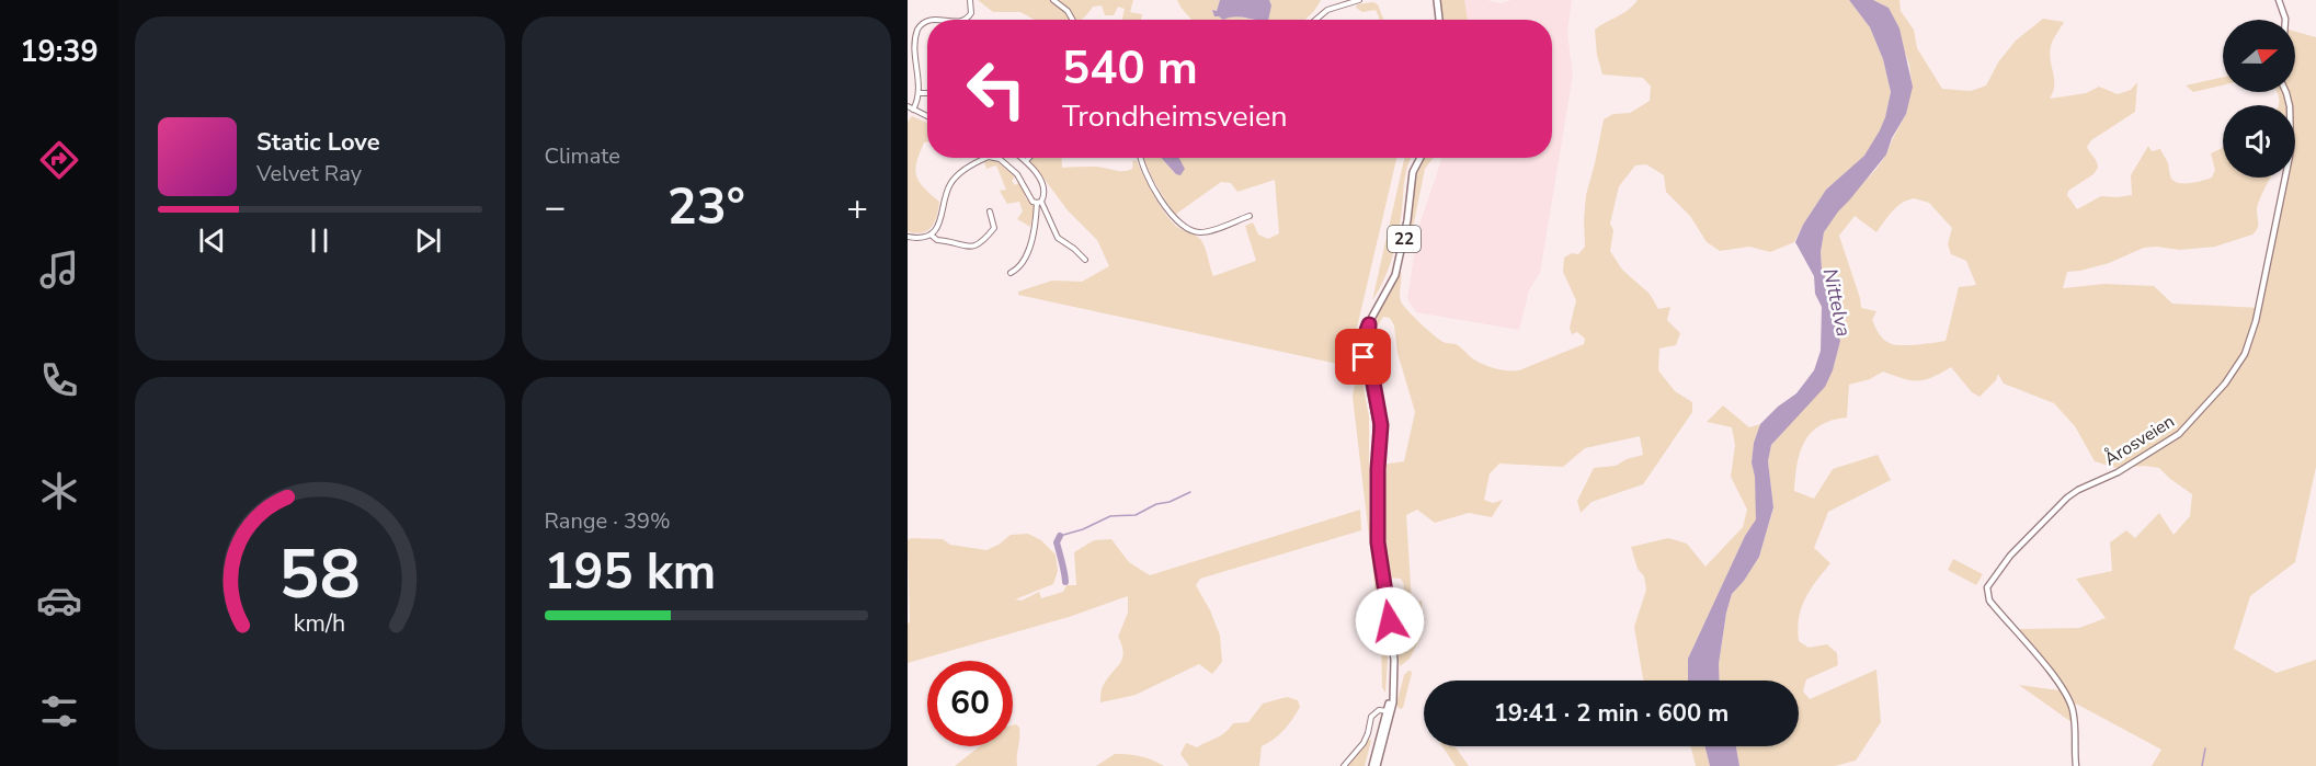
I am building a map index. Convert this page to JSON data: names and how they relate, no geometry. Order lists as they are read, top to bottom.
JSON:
{
  "streets": {
    "main road": ["22", "Årosveien"]
  },
  "water": ["Nittelva"],
  "north": "right",
  "page": {
    "tabs": "19:39",
    "tile": [
      "Climate",
      ["Range · 39%", "195 km"]
    ],
    "turn": ["540 m", "Trondheimsveien"],
    "song": ["Static Love", "Velvet Ray"],
    "heat": ["−", "23°", "+"],
    "limit": "60",
    "trip": "19:41 · 2 min · 600 m",
    "gauge": ["58", "km/h"]
  }
}
